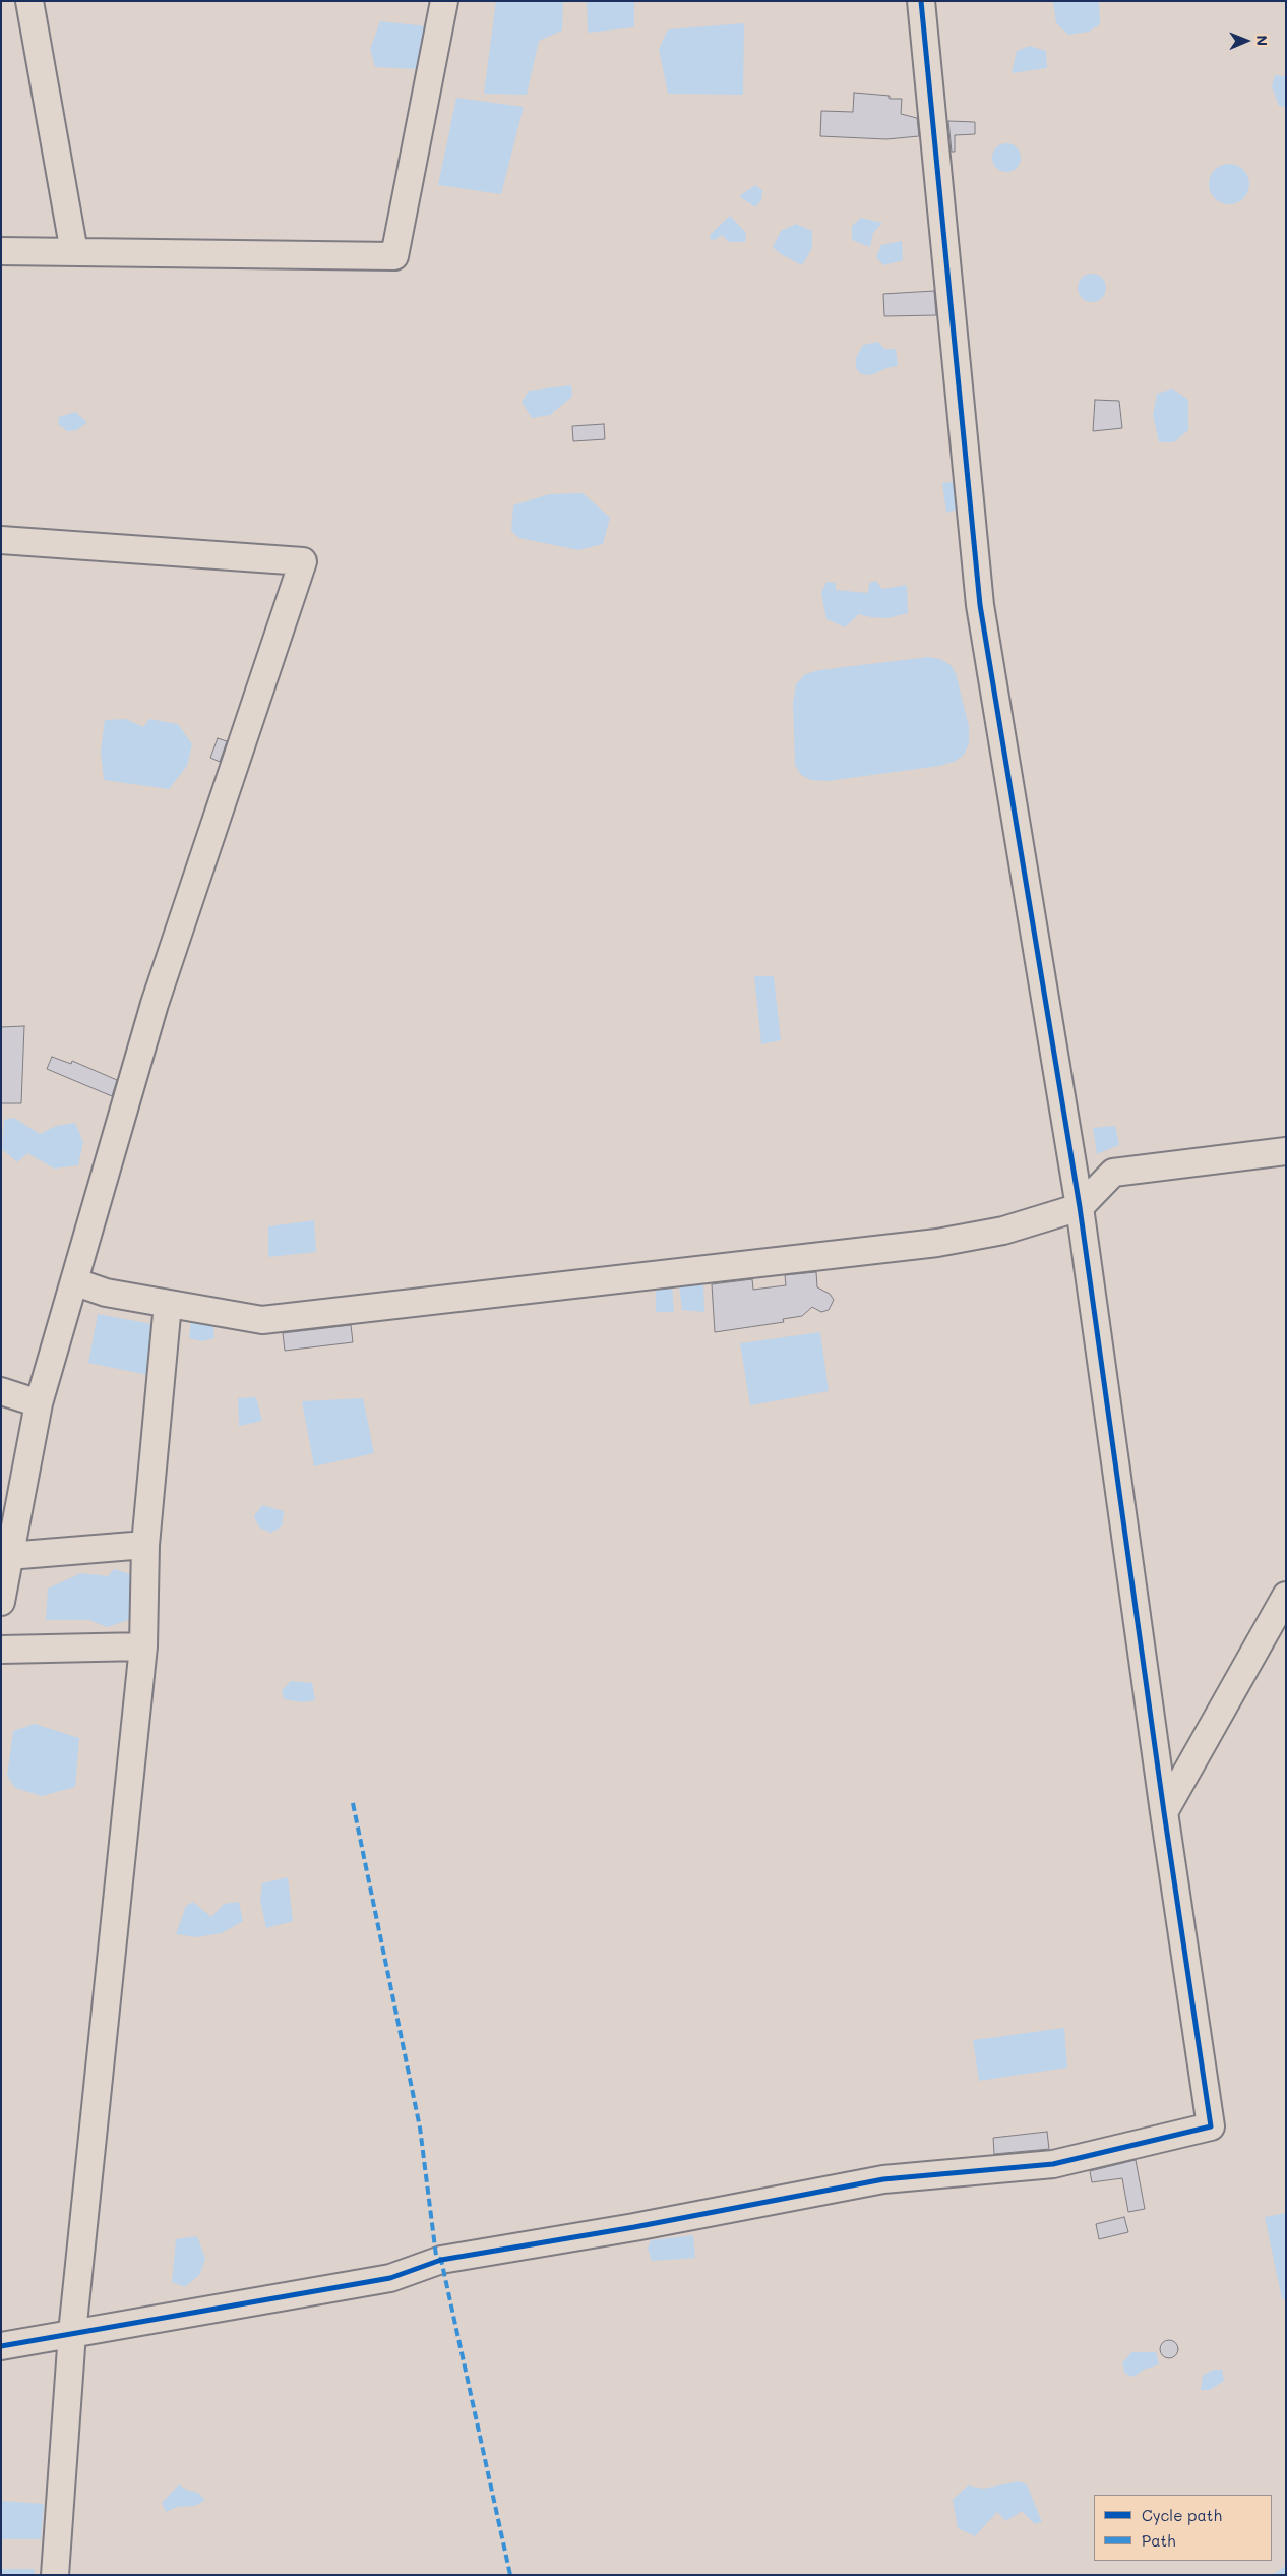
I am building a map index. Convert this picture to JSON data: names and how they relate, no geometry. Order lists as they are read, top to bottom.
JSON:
{
  "legend": ["Cycle path", "Path"],
  "north": "right"
}
